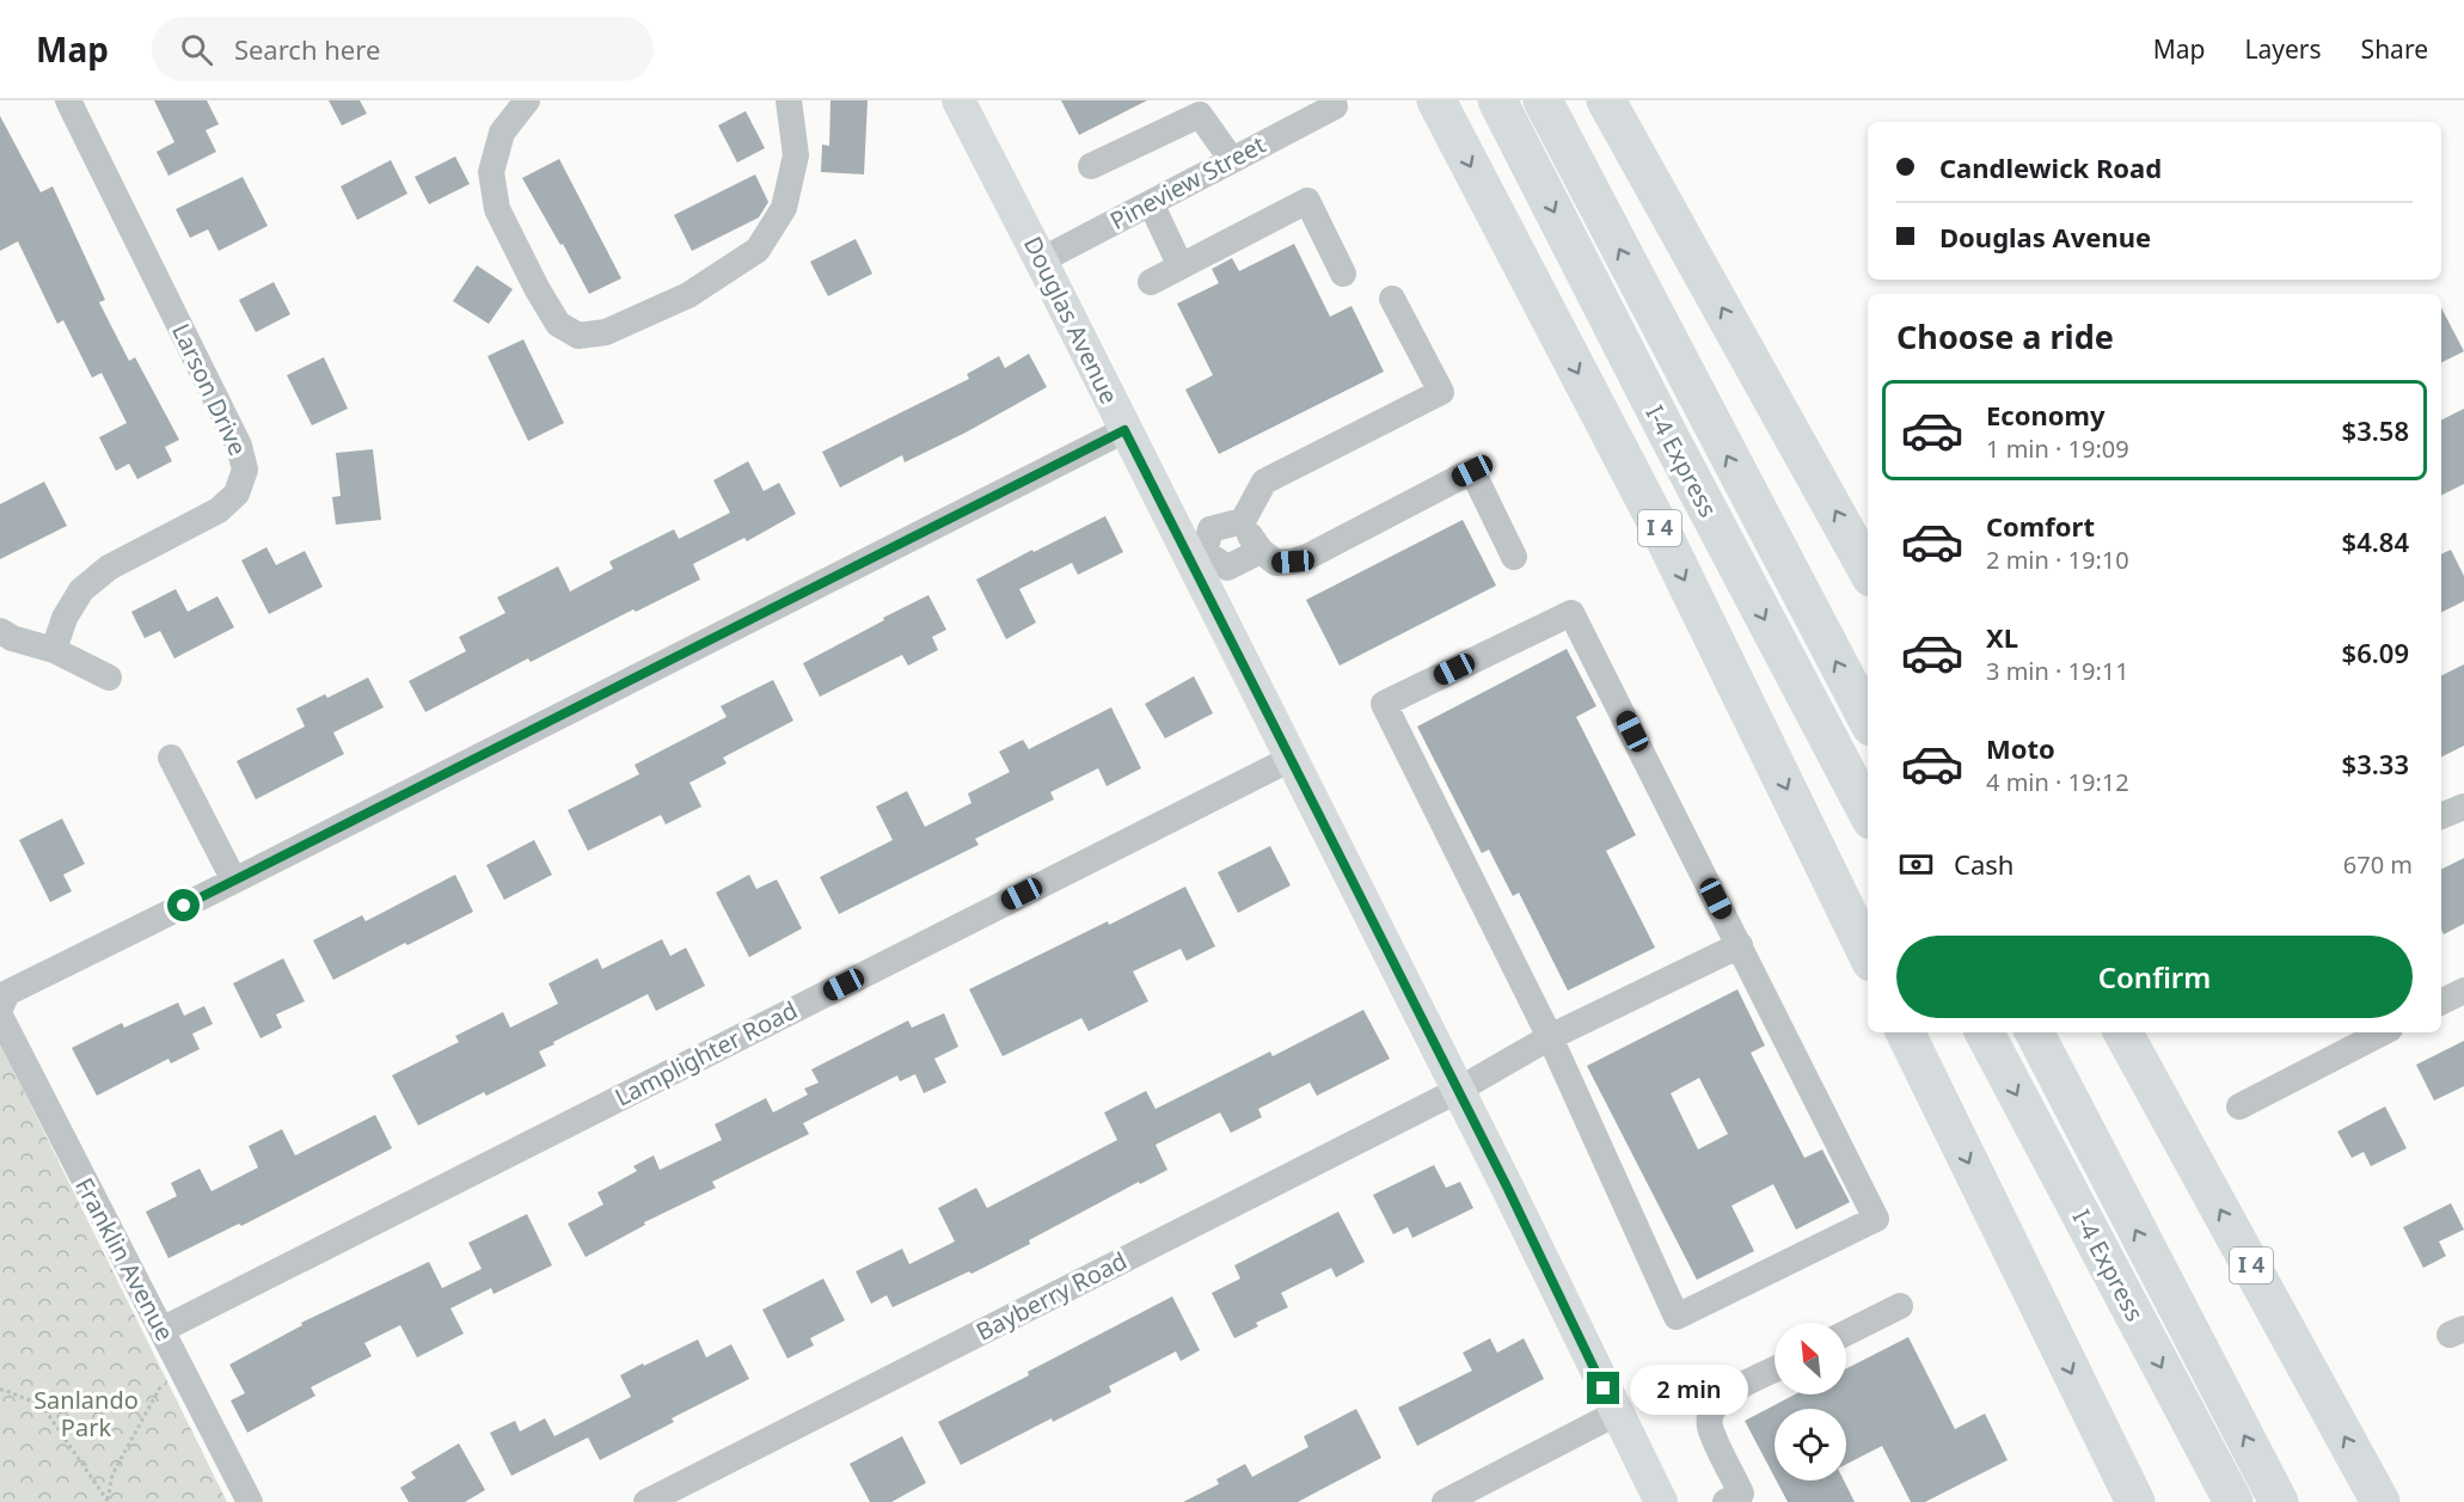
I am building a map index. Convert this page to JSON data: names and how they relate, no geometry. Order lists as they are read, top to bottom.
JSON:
{
  "streets": {
    "highway": ["I-4 Express", "I 4"],
    "main road": ["Douglas Avenue"],
    "street": [
      "Pineview Street",
      "Larson Drive",
      "Lamplighter Road",
      "Franklin Avenue",
      "Bayberry Road"
    ]
  },
  "crossings": [
    ["Pineview Street", "Douglas Avenue"],
    ["Douglas Avenue", "Lamplighter Road"],
    ["Douglas Avenue", "Bayberry Road"],
    ["Lamplighter Road", "Franklin Avenue"]
  ],
  "parks": ["Sanlando Park"],
  "north": "top left",
  "page": {
    "header": "Map",
    "search": "Search here",
    "nav": ["Map", "Layers", "Share"],
    "banner": ["Candlewick Road", "Douglas Avenue"],
    "heading": "Choose a ride",
    "list": [
      {
        "name": "Economy",
        "note": "1 min · 19:09",
        "value": "$3.58"
      },
      {
        "name": "Comfort",
        "note": "2 min · 19:10",
        "value": "$4.84"
      },
      {
        "name": "XL",
        "note": "3 min · 19:11",
        "value": "$6.09"
      },
      {
        "name": "Moto",
        "note": "4 min · 19:12",
        "value": "$3.33"
      }
    ],
    "pay": ["Cash", "670 m"],
    "buttons": "Confirm",
    "bubble": "2 min"
  }
}
